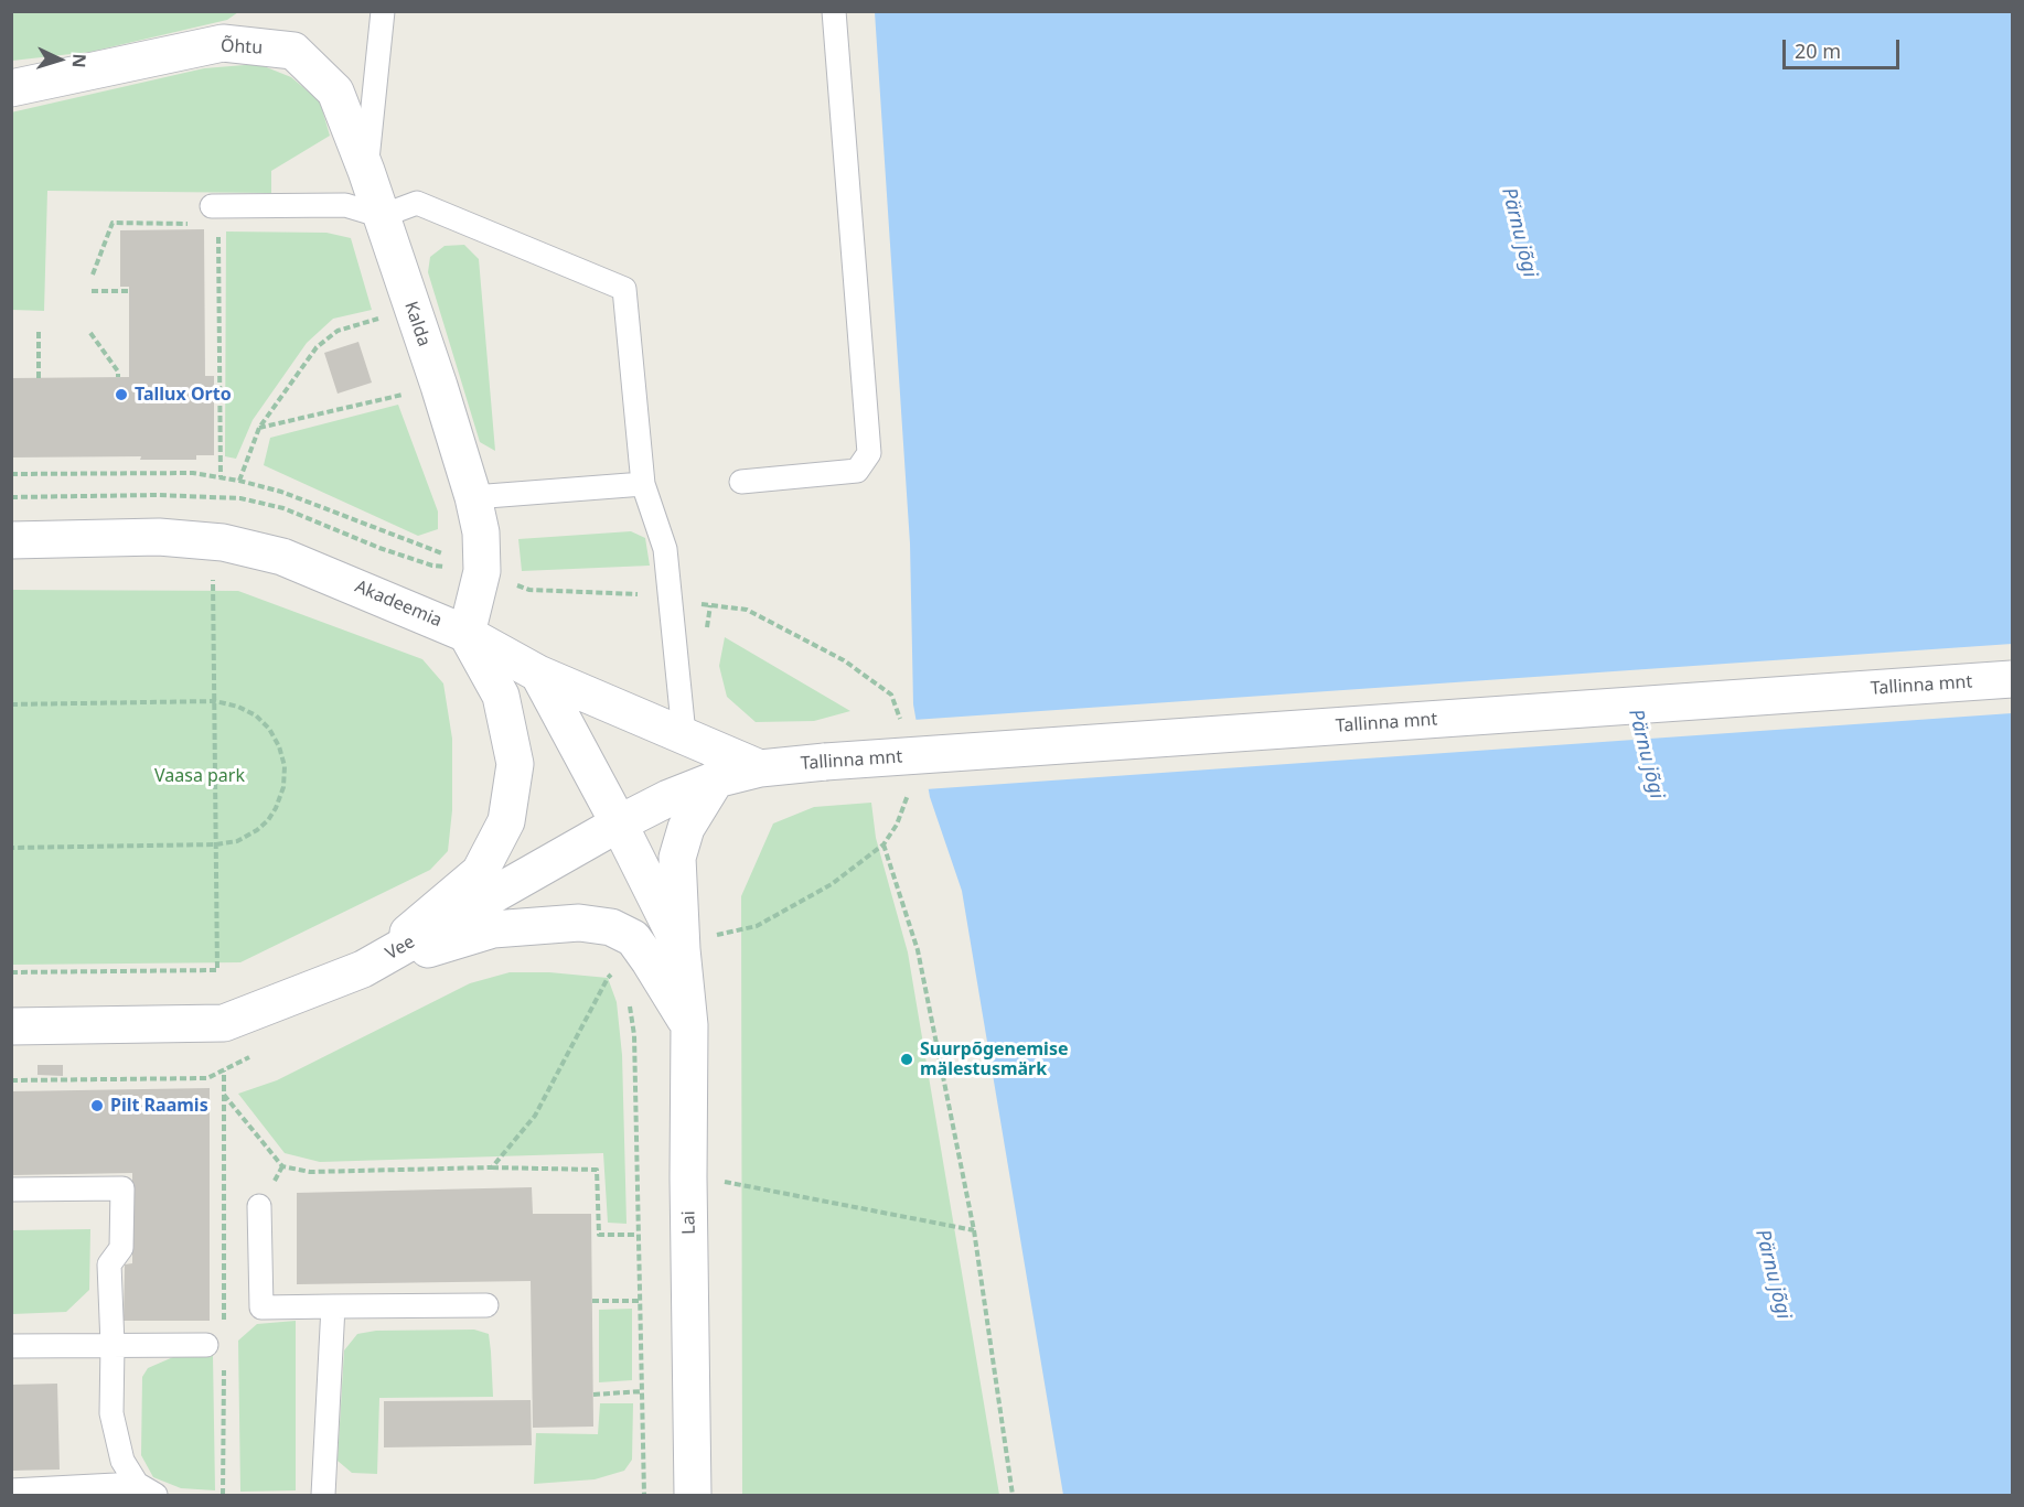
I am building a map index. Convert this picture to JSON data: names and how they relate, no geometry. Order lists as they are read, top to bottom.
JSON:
{
  "streets": {
    "main road": [
      "Õhtu",
      "Kalda",
      "Akadeemia",
      "Tallinna mnt",
      "Vee",
      "Lai"
    ]
  },
  "crossings": [
    ["Õhtu", "Kalda"],
    ["Kalda", "Akadeemia"],
    ["Akadeemia", "Tallinna mnt"],
    ["Akadeemia", "Vee"],
    ["Akadeemia", "Lai"],
    ["Tallinna mnt", "Vee"],
    ["Vee", "Lai"]
  ],
  "water": ["Pärnu jõgi"],
  "parks": ["Vaasa park"],
  "places": ["Tallux Orto", "Suurpõgenemise mälestusmärk", "Pilt Raamis"],
  "scale_bar": "20 m",
  "north": "right"
}
